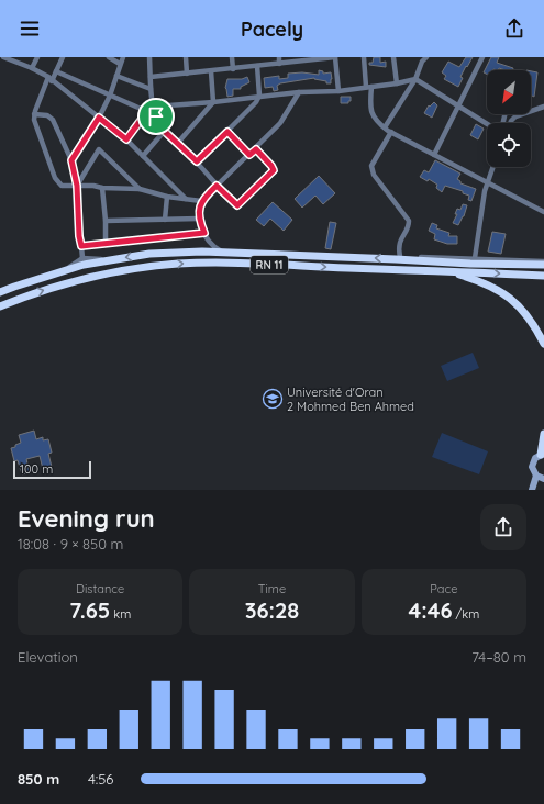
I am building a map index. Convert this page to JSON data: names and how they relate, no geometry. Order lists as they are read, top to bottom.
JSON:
{
  "streets": {
    "highway": ["RN 11"]
  },
  "places": {
    "school or university": ["Université d'Oran 2 Mohmed Ben Ahmed"]
  },
  "scale_bar": "100 m",
  "north": "bottom left",
  "page": {
    "header": "Pacely",
    "scale": "100 m",
    "heading": ["Evening run", "18:08 · 9 × 850 m"],
    "stats": [
      ["Distance", "7.65 km"],
      ["Time", "36:28"],
      ["Pace", "4:46 /km"]
    ],
    "chart": ["Elevation", "74–80 m"],
    "list": [
      {
        "name": "850 m",
        "note": "4:56"
      }
    ]
  }
}
